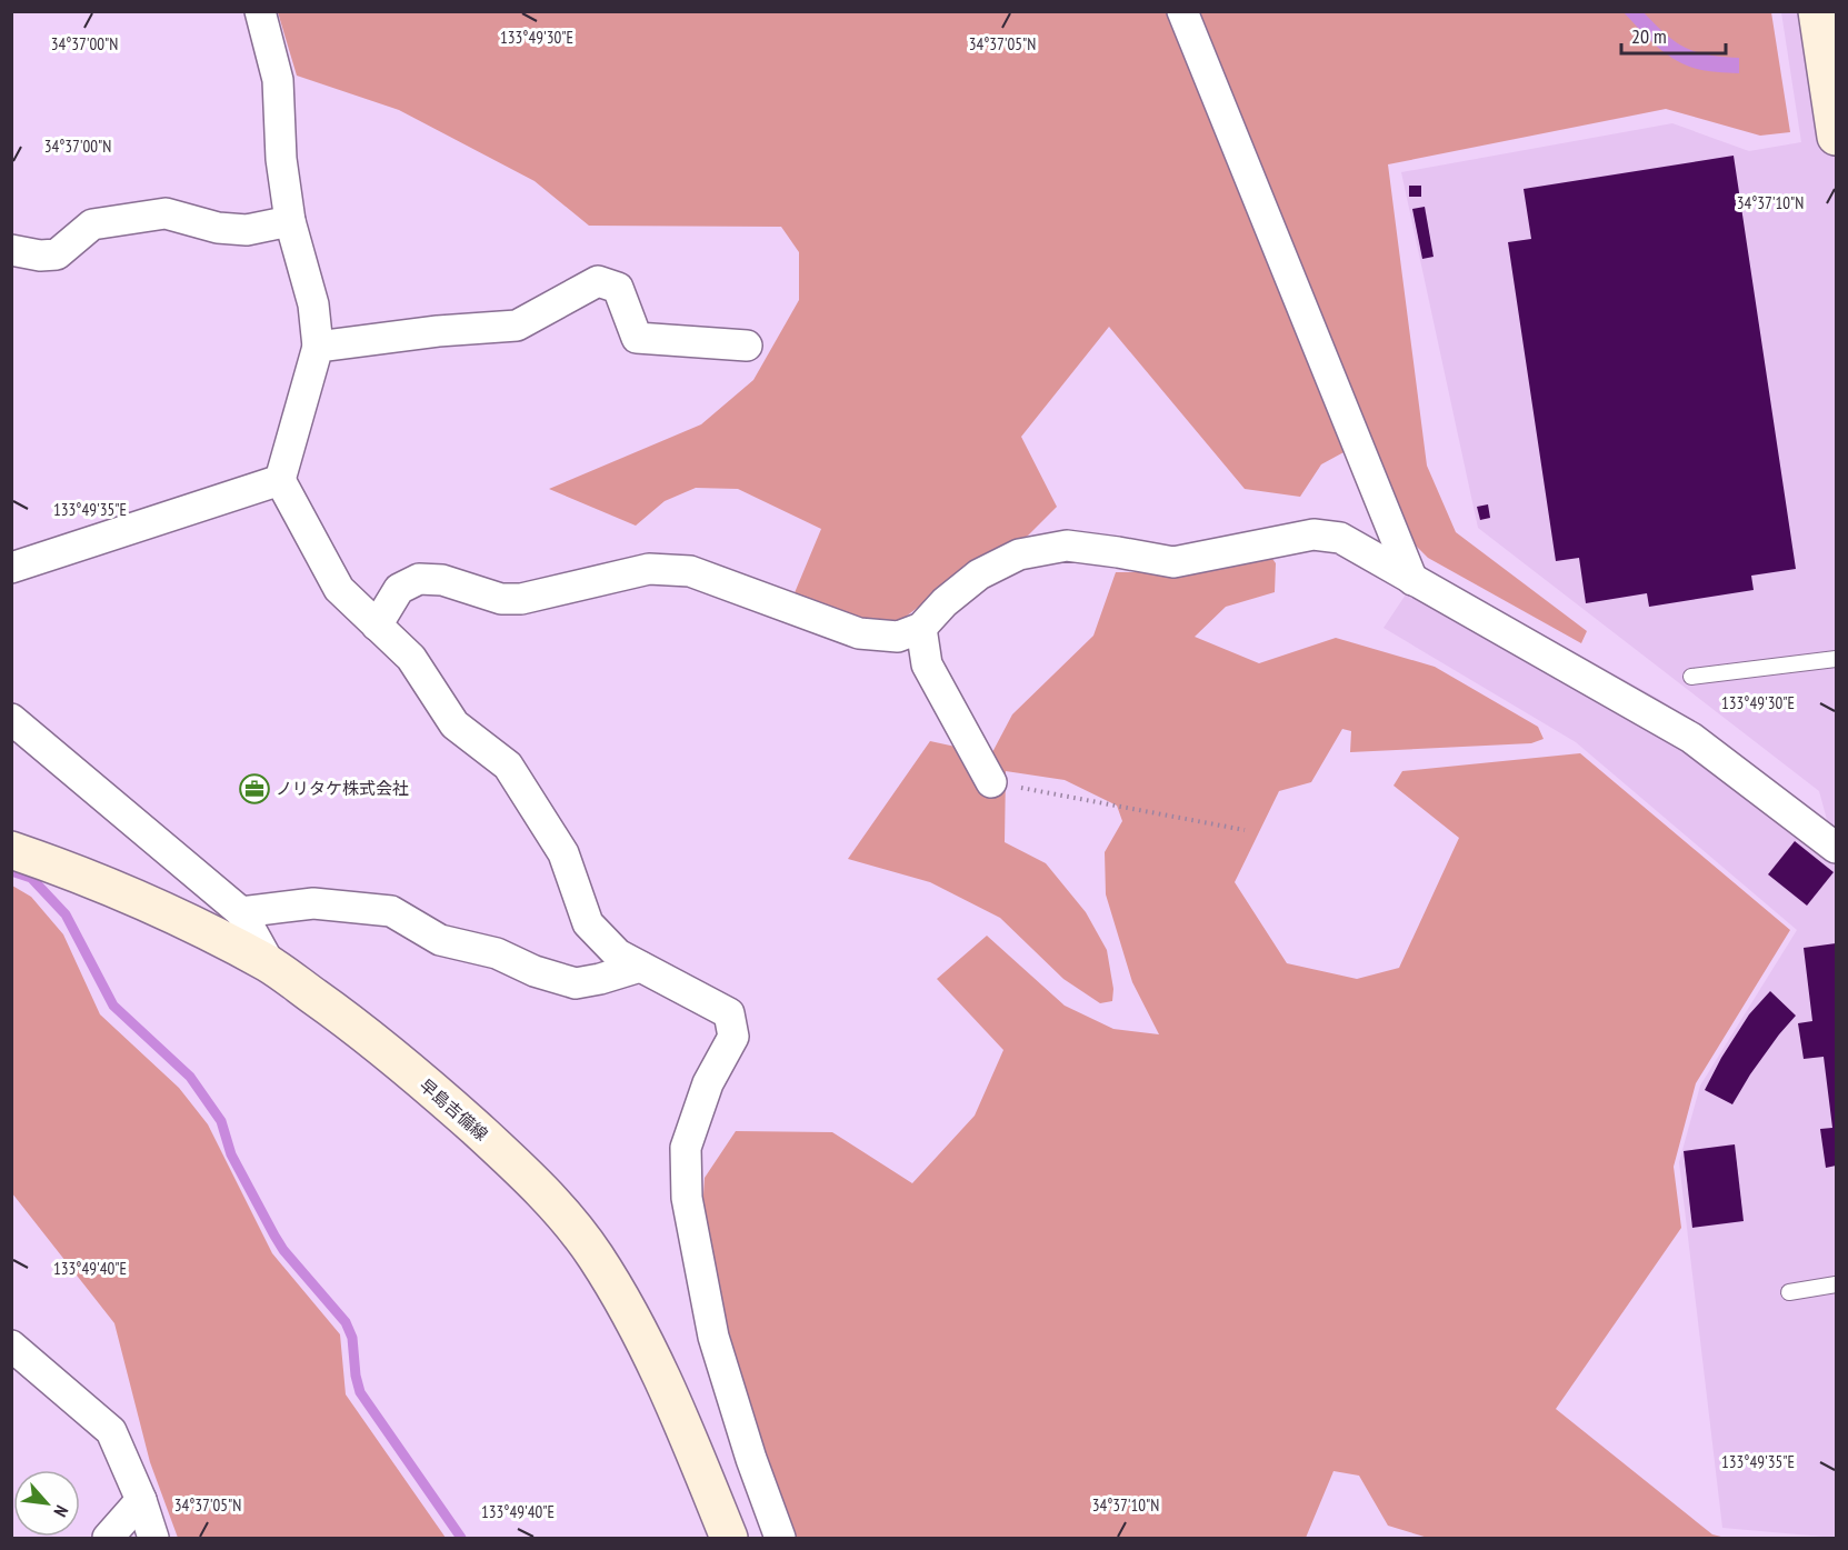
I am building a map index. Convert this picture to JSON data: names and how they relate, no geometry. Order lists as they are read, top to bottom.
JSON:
{
  "streets": {
    "main road": ["早島吉備線"]
  },
  "places": {
    "office": ["ノリタケ株式会社"]
  },
  "scale_bar": "20 m",
  "north": "bottom right",
  "coordinates": [
    "133°49'30\"E",
    "34°37'00\"N",
    "34°37'05\"N",
    "34°37'10\"N",
    "133°49'35\"E",
    "133°49'40\"E"
  ]
}
